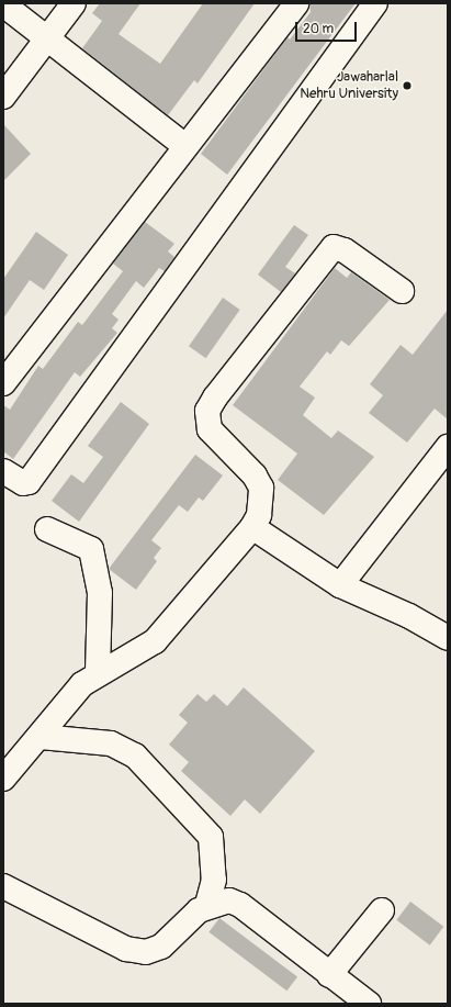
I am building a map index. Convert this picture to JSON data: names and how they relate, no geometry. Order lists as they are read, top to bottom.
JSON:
{
  "places": ["Jawaharlal Nehru University"],
  "scale_bar": "20 m"
}
